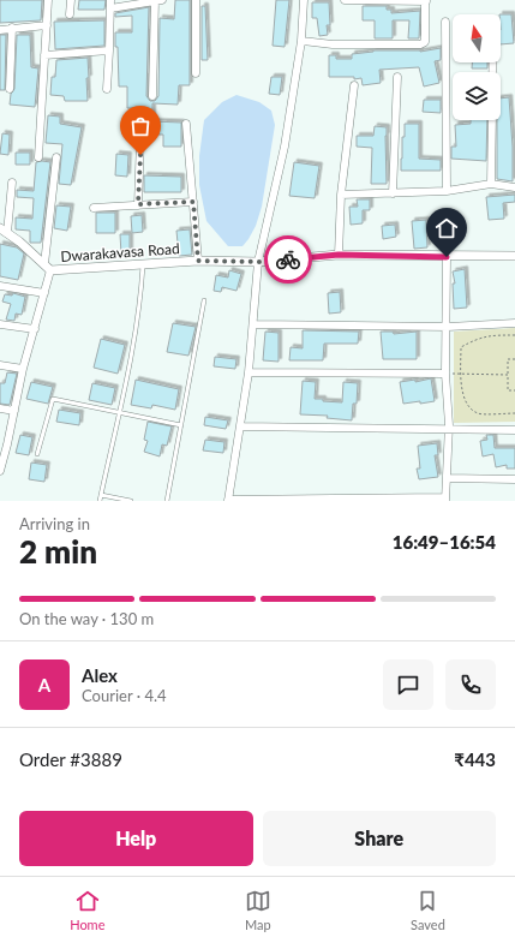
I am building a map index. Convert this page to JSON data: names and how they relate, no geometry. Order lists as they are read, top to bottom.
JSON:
{
  "streets": {
    "street": ["Dwarakavasa Road"]
  },
  "north": "top",
  "page": {
    "heading": ["2 min", "Arriving in", "16:49–16:54"],
    "panel": [
      "Alex",
      "Courier · 4.4",
      "Order #3889",
      "₹443"
    ],
    "bar": "On the way · 130 m",
    "round": "A",
    "buttons": ["Help", "Share"],
    "tabs": ["Home", "Map", "Saved"]
  }
}
